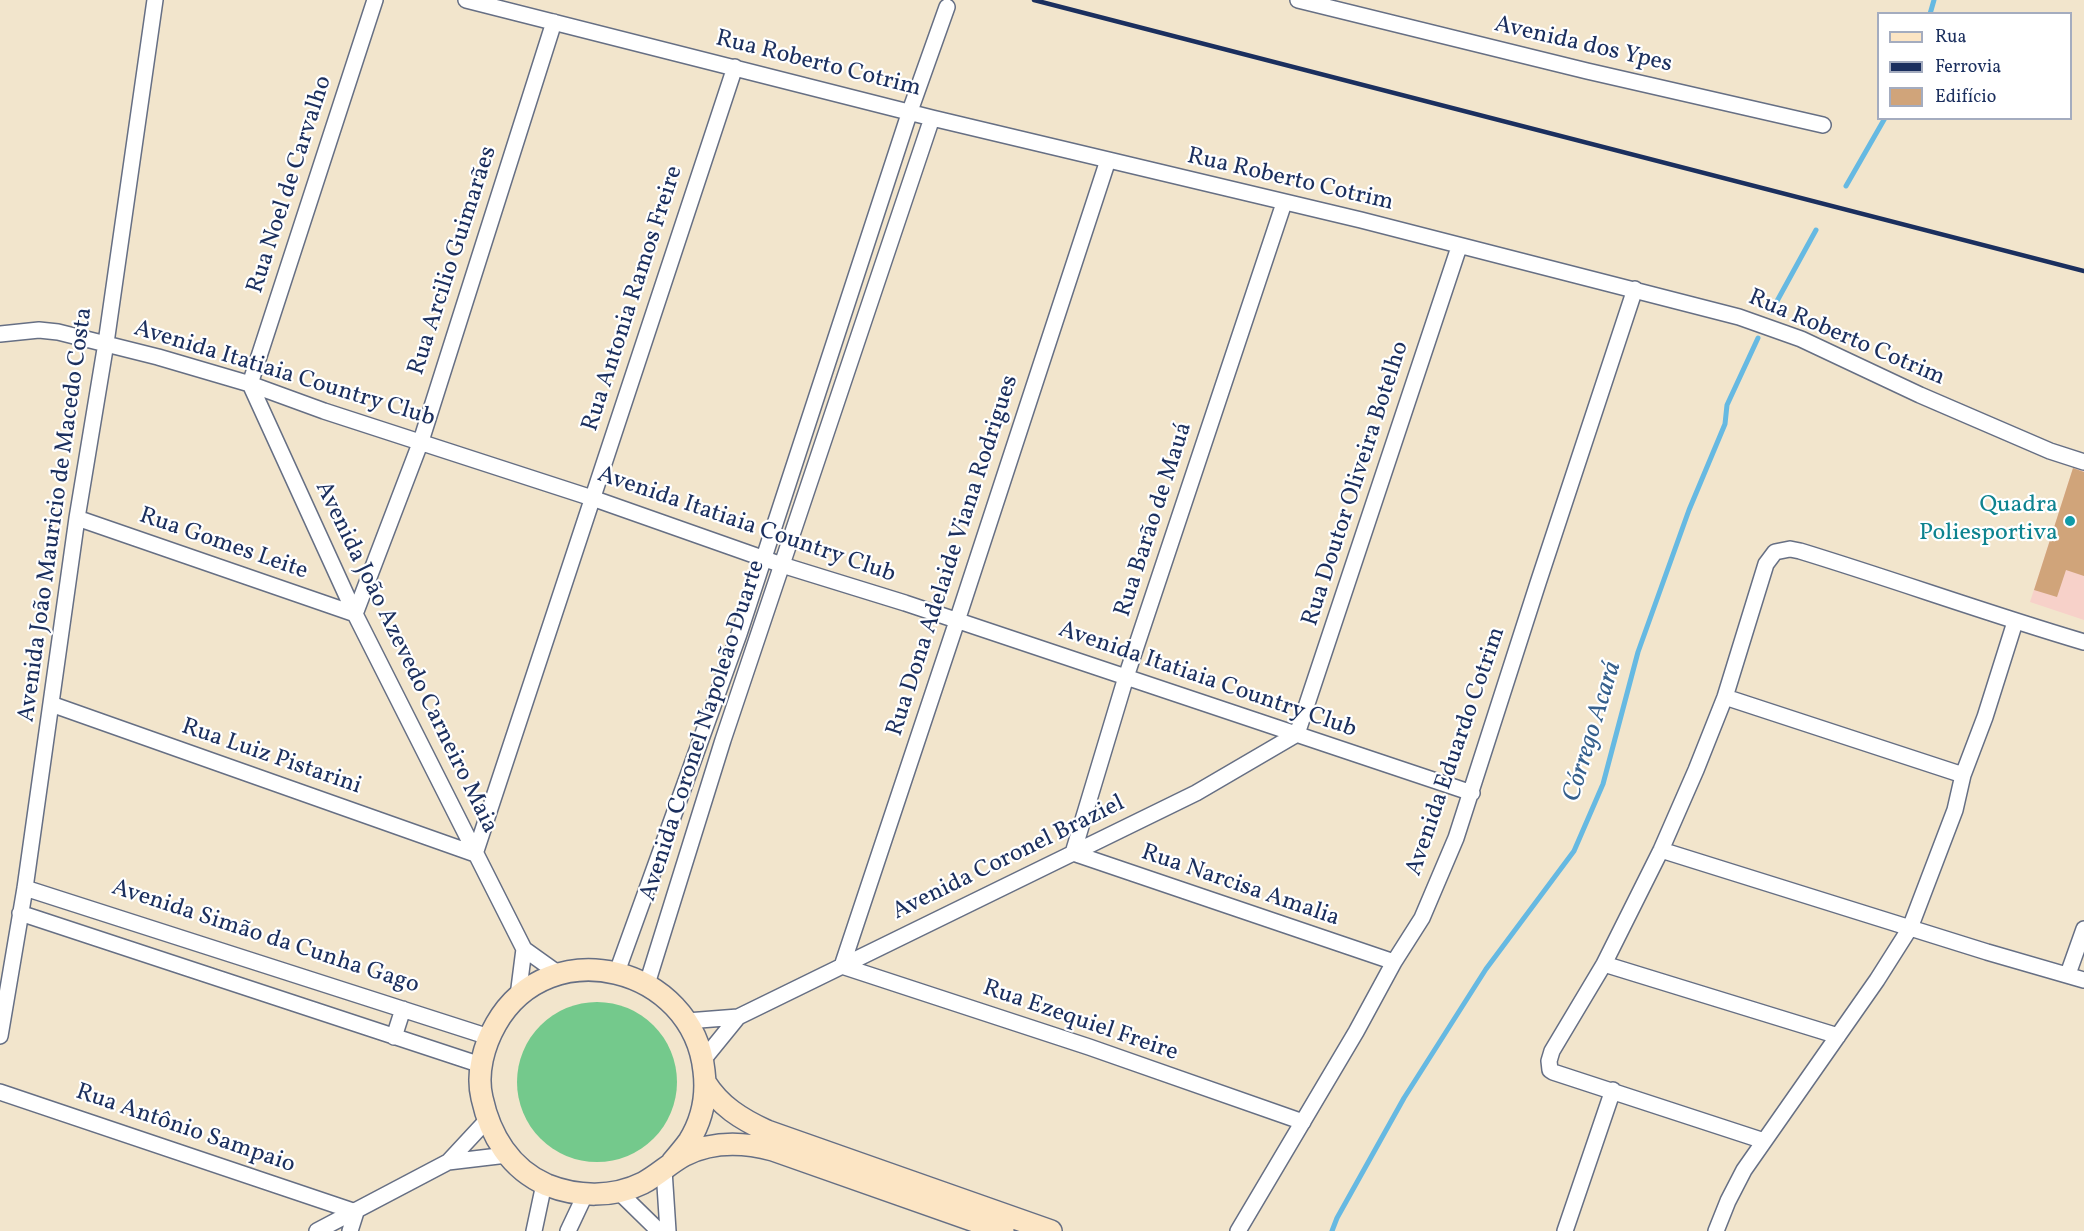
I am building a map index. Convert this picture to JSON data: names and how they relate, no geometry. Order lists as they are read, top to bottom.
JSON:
{
  "streets": {
    "street": [
      "Avenida dos Ypes",
      "Rua Roberto Cotrim",
      "Rua Noel de Carvalho",
      "Rua Arcilio Guimarães",
      "Rua Antonia Ramos Freire",
      "Avenida Itatiaia Country Club",
      "Rua Doutor Oliveira Botelho",
      "Avenida João Mauricio de Macedo Costa",
      "Rua Barão de Mauá",
      "Rua Gomes Leite",
      "Rua Dona Adelaide Viana Rodrigues",
      "Avenida João Azevedo Carneiro Maia",
      "Avenida Coronel Napoleão Duarte",
      "Avenida Eduardo Cotrim",
      "Rua Luiz Pistarini",
      "Avenida Coronel Braziel",
      "Rua Narcisa Amalia",
      "Avenida Simão da Cunha Gago",
      "Rua Ezequiel Freire",
      "Rua Antônio Sampaio"
    ]
  },
  "crossings": [
    ["Rua Roberto Cotrim", "Rua Arcilio Guimarães"],
    ["Rua Roberto Cotrim", "Rua Antonia Ramos Freire"],
    ["Rua Roberto Cotrim", "Rua Doutor Oliveira Botelho"],
    ["Rua Roberto Cotrim", "Rua Barão de Mauá"],
    ["Rua Roberto Cotrim", "Rua Dona Adelaide Viana Rodrigues"],
    ["Rua Roberto Cotrim", "Avenida Coronel Napoleão Duarte"],
    ["Rua Roberto Cotrim", "Avenida Eduardo Cotrim"],
    ["Rua Noel de Carvalho", "Avenida Itatiaia Country Club"],
    ["Rua Noel de Carvalho", "Avenida João Azevedo Carneiro Maia"],
    ["Rua Arcilio Guimarães", "Avenida Itatiaia Country Club"],
    ["Rua Arcilio Guimarães", "Rua Gomes Leite"],
    ["Rua Arcilio Guimarães", "Avenida João Azevedo Carneiro Maia"],
    ["Rua Antonia Ramos Freire", "Avenida Itatiaia Country Club"],
    ["Rua Antonia Ramos Freire", "Avenida João Azevedo Carneiro Maia"],
    ["Rua Antonia Ramos Freire", "Rua Luiz Pistarini"],
    ["Avenida Itatiaia Country Club", "Rua Doutor Oliveira Botelho"],
    ["Avenida Itatiaia Country Club", "Avenida João Mauricio de Macedo Costa"],
    ["Avenida Itatiaia Country Club", "Rua Barão de Mauá"],
    ["Avenida Itatiaia Country Club", "Rua Dona Adelaide Viana Rodrigues"],
    ["Avenida Itatiaia Country Club", "Avenida João Azevedo Carneiro Maia"],
    ["Avenida Itatiaia Country Club", "Avenida Coronel Napoleão Duarte"],
    ["Avenida Itatiaia Country Club", "Avenida Eduardo Cotrim"],
    ["Avenida Itatiaia Country Club", "Avenida Coronel Braziel"],
    ["Rua Doutor Oliveira Botelho", "Avenida Coronel Braziel"],
    ["Avenida João Mauricio de Macedo Costa", "Rua Gomes Leite"],
    ["Avenida João Mauricio de Macedo Costa", "Rua Luiz Pistarini"],
    ["Avenida João Mauricio de Macedo Costa", "Avenida Simão da Cunha Gago"],
    ["Rua Barão de Mauá", "Avenida Coronel Braziel"],
    ["Rua Barão de Mauá", "Rua Narcisa Amalia"],
    ["Rua Gomes Leite", "Avenida João Azevedo Carneiro Maia"],
    ["Rua Dona Adelaide Viana Rodrigues", "Avenida Coronel Braziel"],
    ["Rua Dona Adelaide Viana Rodrigues", "Rua Ezequiel Freire"],
    ["Avenida João Azevedo Carneiro Maia", "Rua Luiz Pistarini"],
    ["Avenida Eduardo Cotrim", "Rua Narcisa Amalia"],
    ["Avenida Eduardo Cotrim", "Rua Ezequiel Freire"],
    ["Avenida Coronel Braziel", "Rua Narcisa Amalia"],
    ["Avenida Coronel Braziel", "Rua Ezequiel Freire"]
  ],
  "water": ["Córrego Acará"],
  "places": ["Quadra Poliesportiva"],
  "legend": ["Rua", "Ferrovia", "Edifício"]
}
